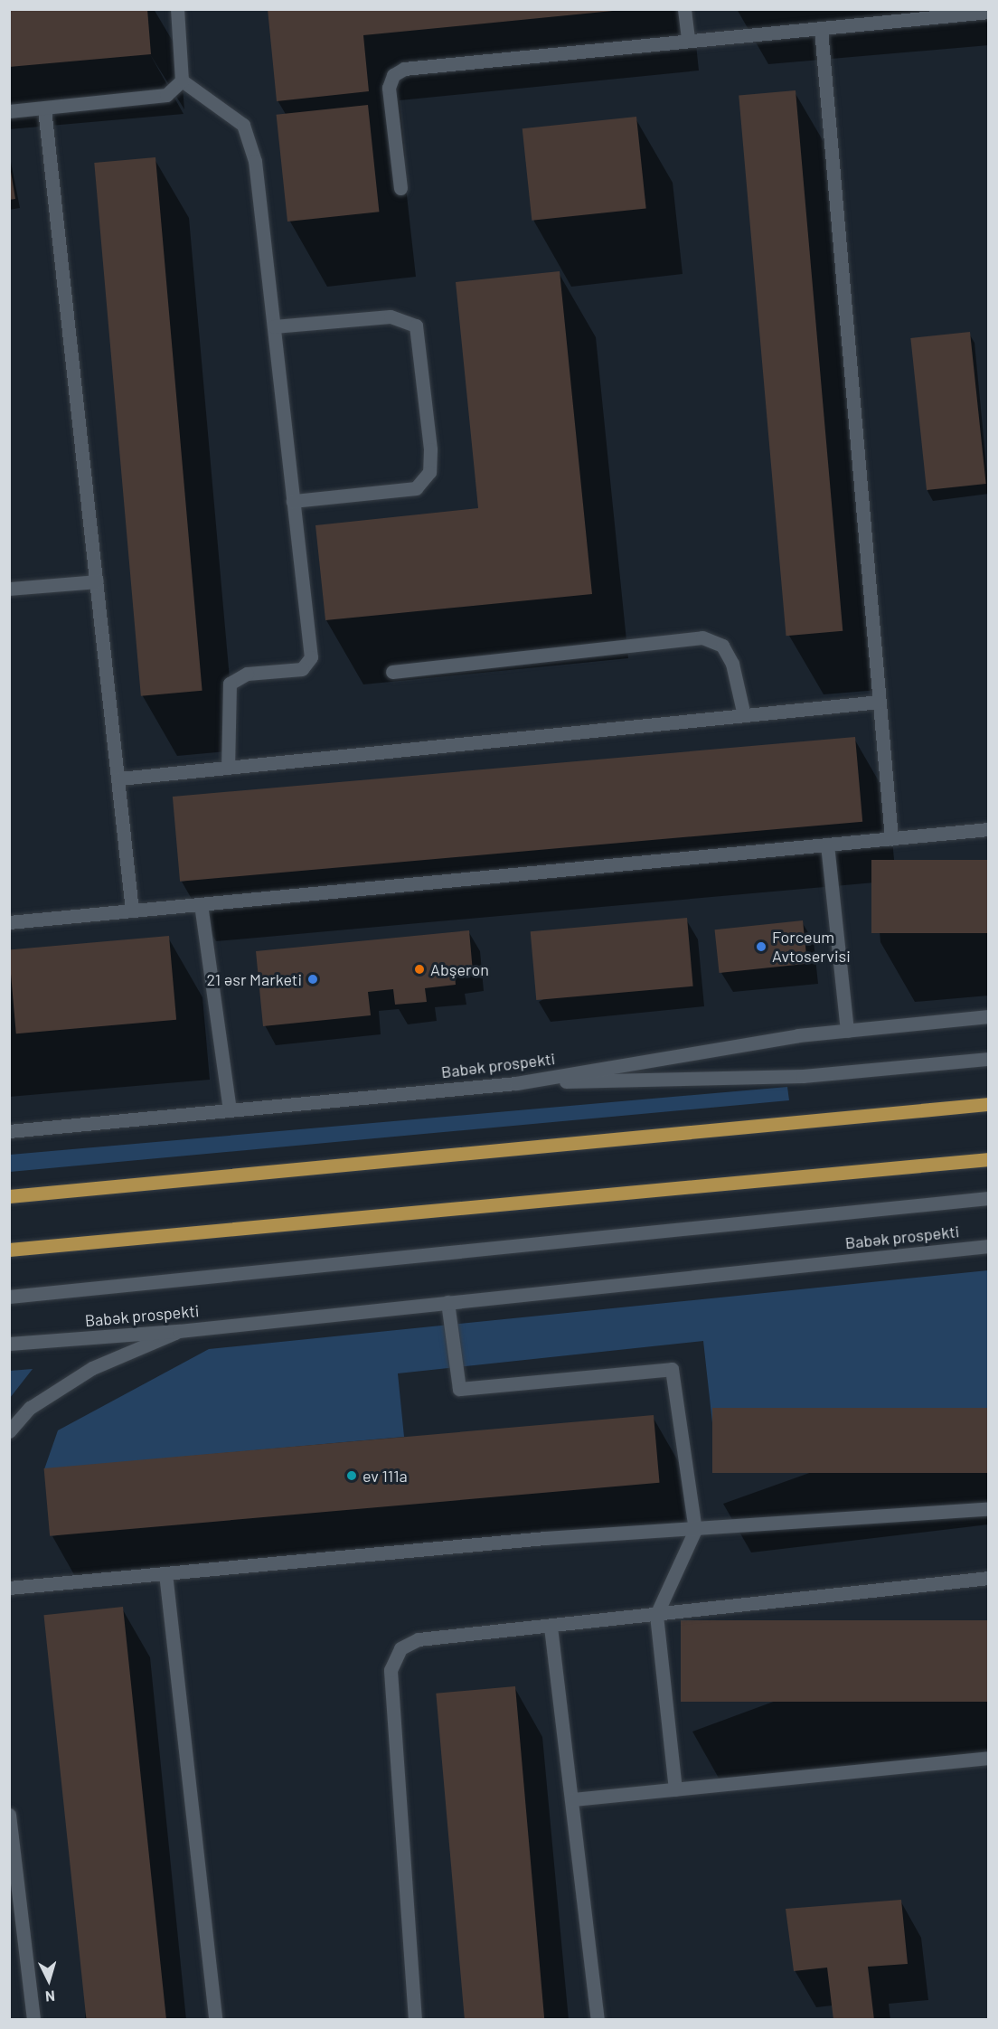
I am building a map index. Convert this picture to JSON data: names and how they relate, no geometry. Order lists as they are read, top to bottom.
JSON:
{
  "streets": {
    "main road": ["Babək prospekti"]
  },
  "places": [
    "Forceum Avtoservisi",
    "Abşeron",
    "21 əsr Marketi",
    "ev 111a"
  ],
  "north": "bottom"
}
